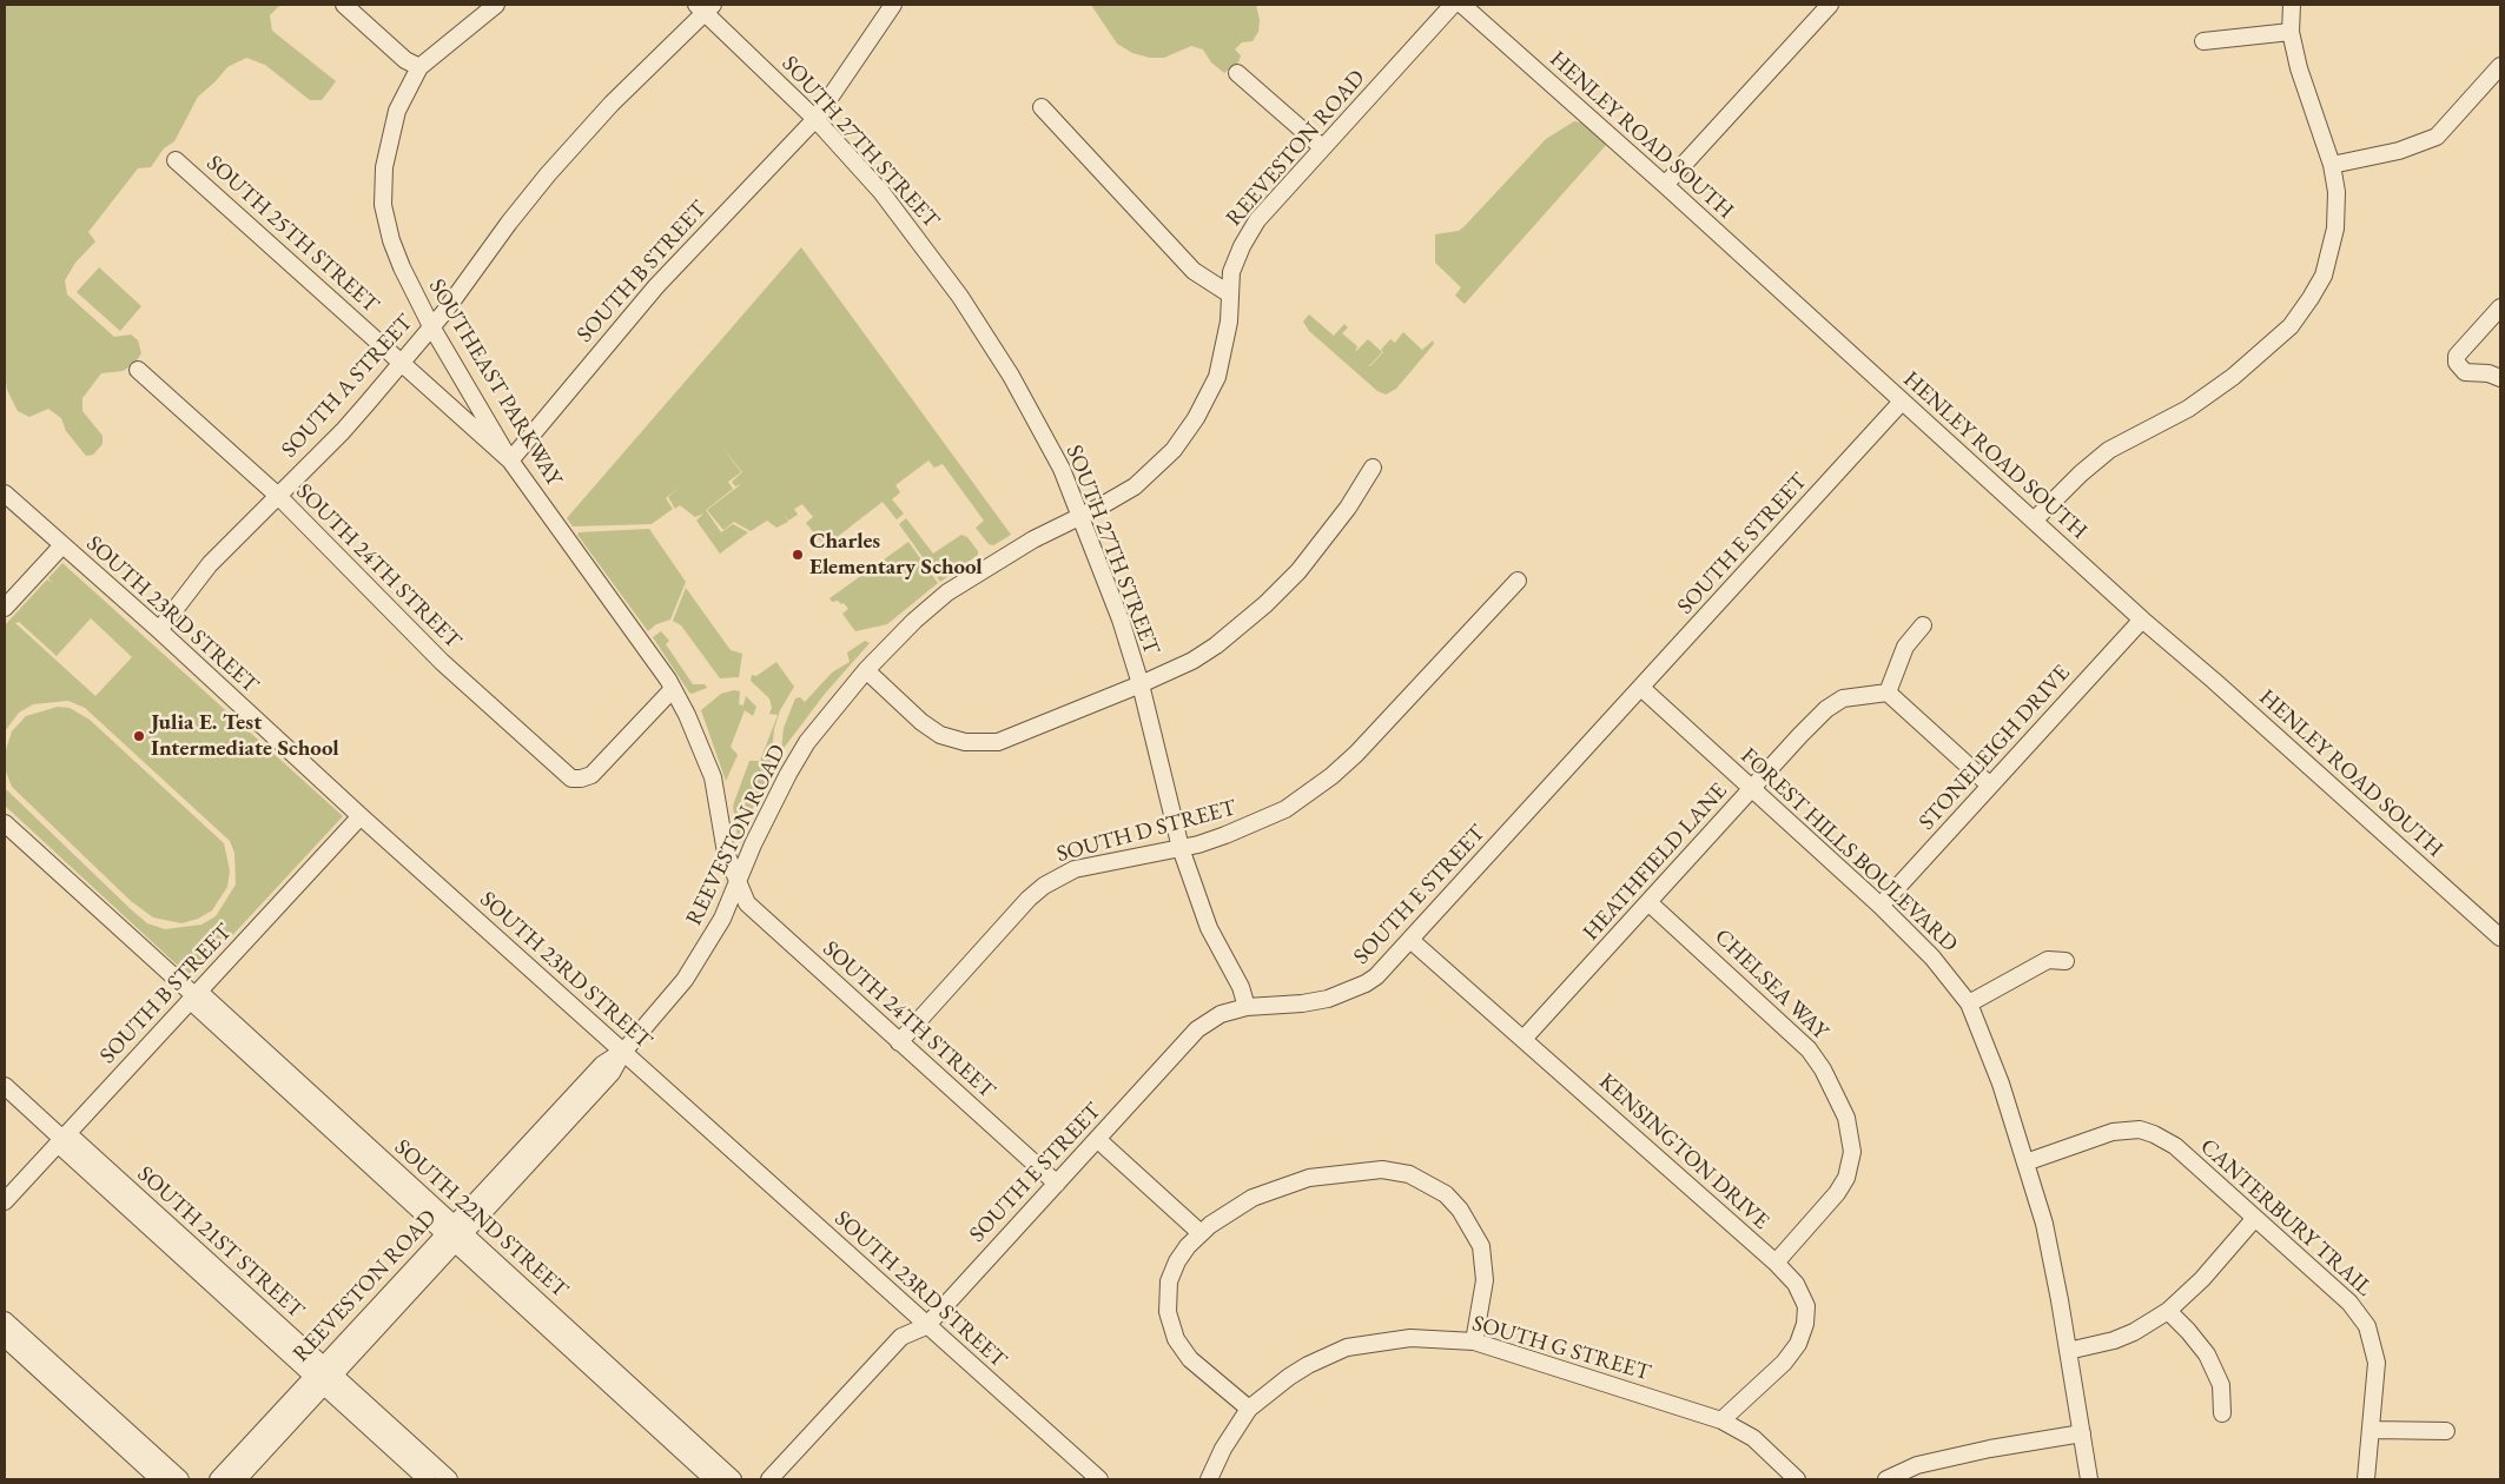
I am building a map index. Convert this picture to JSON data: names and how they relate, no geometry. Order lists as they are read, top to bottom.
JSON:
{
  "streets": {
    "street": [
      "HENLEY ROAD SOUTH",
      "SOUTH 27TH STREET",
      "REEVESTON ROAD",
      "SOUTH 25TH STREET",
      "SOUTH B STREET",
      "SOUTHEAST PARKWAY",
      "SOUTH A STREET",
      "SOUTH E STREET",
      "SOUTH 24TH STREET",
      "SOUTH 23RD STREET",
      "STONELEIGH DRIVE",
      "SOUTH D STREET",
      "FOREST HILLS BOULEVARD",
      "HEATHFIELD LANE",
      "CHELSEA WAY",
      "KENSINGTON DRIVE",
      "CANTERBURY TRAIL",
      "SOUTH 22ND STREET",
      "SOUTH 21ST STREET",
      "SOUTH G STREET"
    ]
  },
  "crossings": [
    ["HENLEY ROAD SOUTH", "SOUTH E STREET"],
    ["HENLEY ROAD SOUTH", "STONELEIGH DRIVE"],
    ["SOUTH 27TH STREET", "REEVESTON ROAD"],
    ["SOUTH 27TH STREET", "SOUTH B STREET"],
    ["SOUTH 27TH STREET", "SOUTH A STREET"],
    ["SOUTH 27TH STREET", "SOUTH E STREET"],
    ["SOUTH 27TH STREET", "SOUTH D STREET"],
    ["REEVESTON ROAD", "SOUTHEAST PARKWAY"],
    ["REEVESTON ROAD", "SOUTH 24TH STREET"],
    ["REEVESTON ROAD", "SOUTH 23RD STREET"],
    ["REEVESTON ROAD", "SOUTH 22ND STREET"],
    ["REEVESTON ROAD", "SOUTH 21ST STREET"],
    ["SOUTH 25TH STREET", "SOUTH B STREET"],
    ["SOUTH 25TH STREET", "SOUTHEAST PARKWAY"],
    ["SOUTH 25TH STREET", "SOUTH A STREET"],
    ["SOUTH B STREET", "SOUTHEAST PARKWAY"],
    ["SOUTH B STREET", "SOUTH 23RD STREET"],
    ["SOUTH B STREET", "SOUTH 22ND STREET"],
    ["SOUTH B STREET", "SOUTH 21ST STREET"],
    ["SOUTHEAST PARKWAY", "SOUTH A STREET"],
    ["SOUTHEAST PARKWAY", "SOUTH 24TH STREET"],
    ["SOUTH A STREET", "SOUTH 24TH STREET"],
    ["SOUTH A STREET", "SOUTH 23RD STREET"],
    ["SOUTH E STREET", "SOUTH 24TH STREET"],
    ["SOUTH E STREET", "SOUTH 23RD STREET"],
    ["SOUTH E STREET", "FOREST HILLS BOULEVARD"],
    ["SOUTH E STREET", "KENSINGTON DRIVE"],
    ["SOUTH 24TH STREET", "SOUTH D STREET"],
    ["STONELEIGH DRIVE", "FOREST HILLS BOULEVARD"],
    ["FOREST HILLS BOULEVARD", "HEATHFIELD LANE"],
    ["FOREST HILLS BOULEVARD", "CANTERBURY TRAIL"],
    ["HEATHFIELD LANE", "CHELSEA WAY"],
    ["HEATHFIELD LANE", "KENSINGTON DRIVE"],
    ["CHELSEA WAY", "KENSINGTON DRIVE"],
    ["KENSINGTON DRIVE", "SOUTH G STREET"]
  ],
  "places": ["Charles Elementary School", "Julia E. Test Intermediate School"]
}
